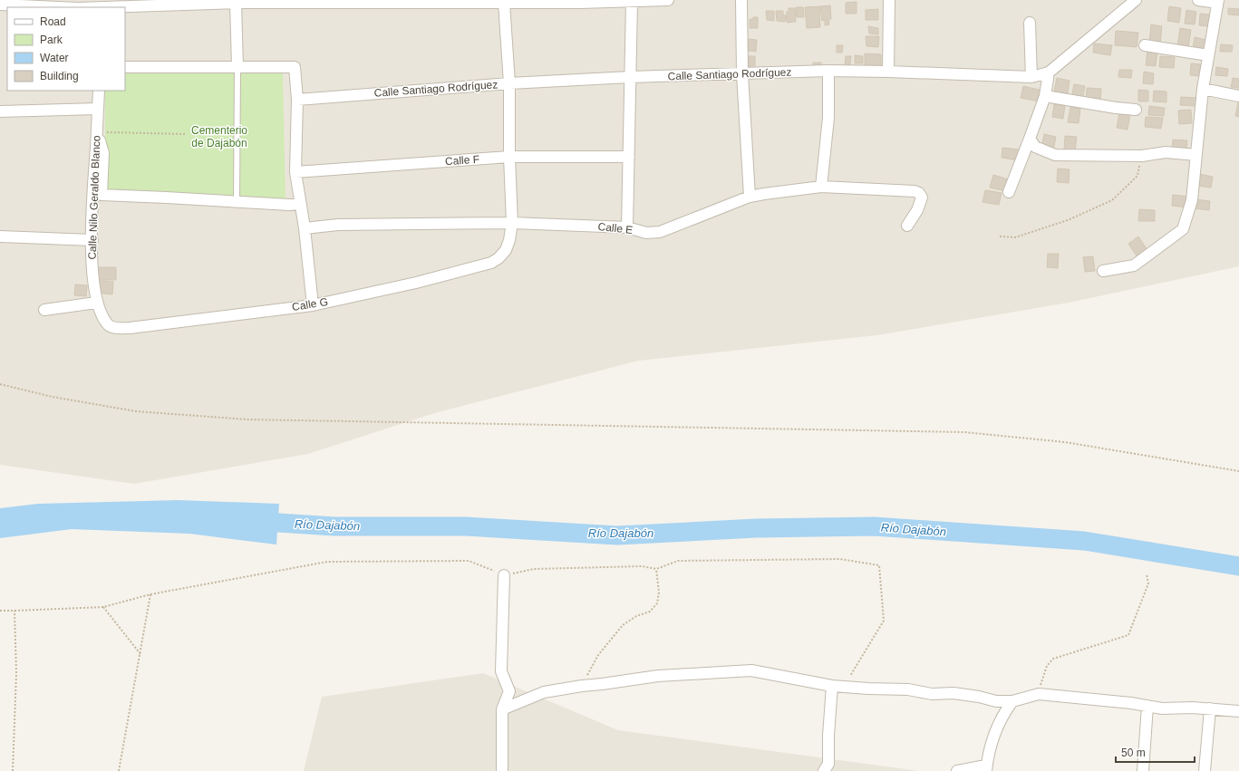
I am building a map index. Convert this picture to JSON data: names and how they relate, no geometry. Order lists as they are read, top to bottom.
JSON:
{
  "streets": {
    "street": [
      "Calle Santiago Rodríguez",
      "Calle F",
      "Calle Nilo Geraldo Blanco",
      "Calle E",
      "Calle G"
    ]
  },
  "crossings": [
    ["Calle Nilo Geraldo Blanco", "Calle G"],
    ["Calle E", "Calle G"]
  ],
  "water": ["Río Dajabón"],
  "parks": ["Cementerio de Dajabón"],
  "legend": [
    "Road",
    "Park",
    "Water",
    "Building"
  ],
  "scale_bar": "50 m"
}
